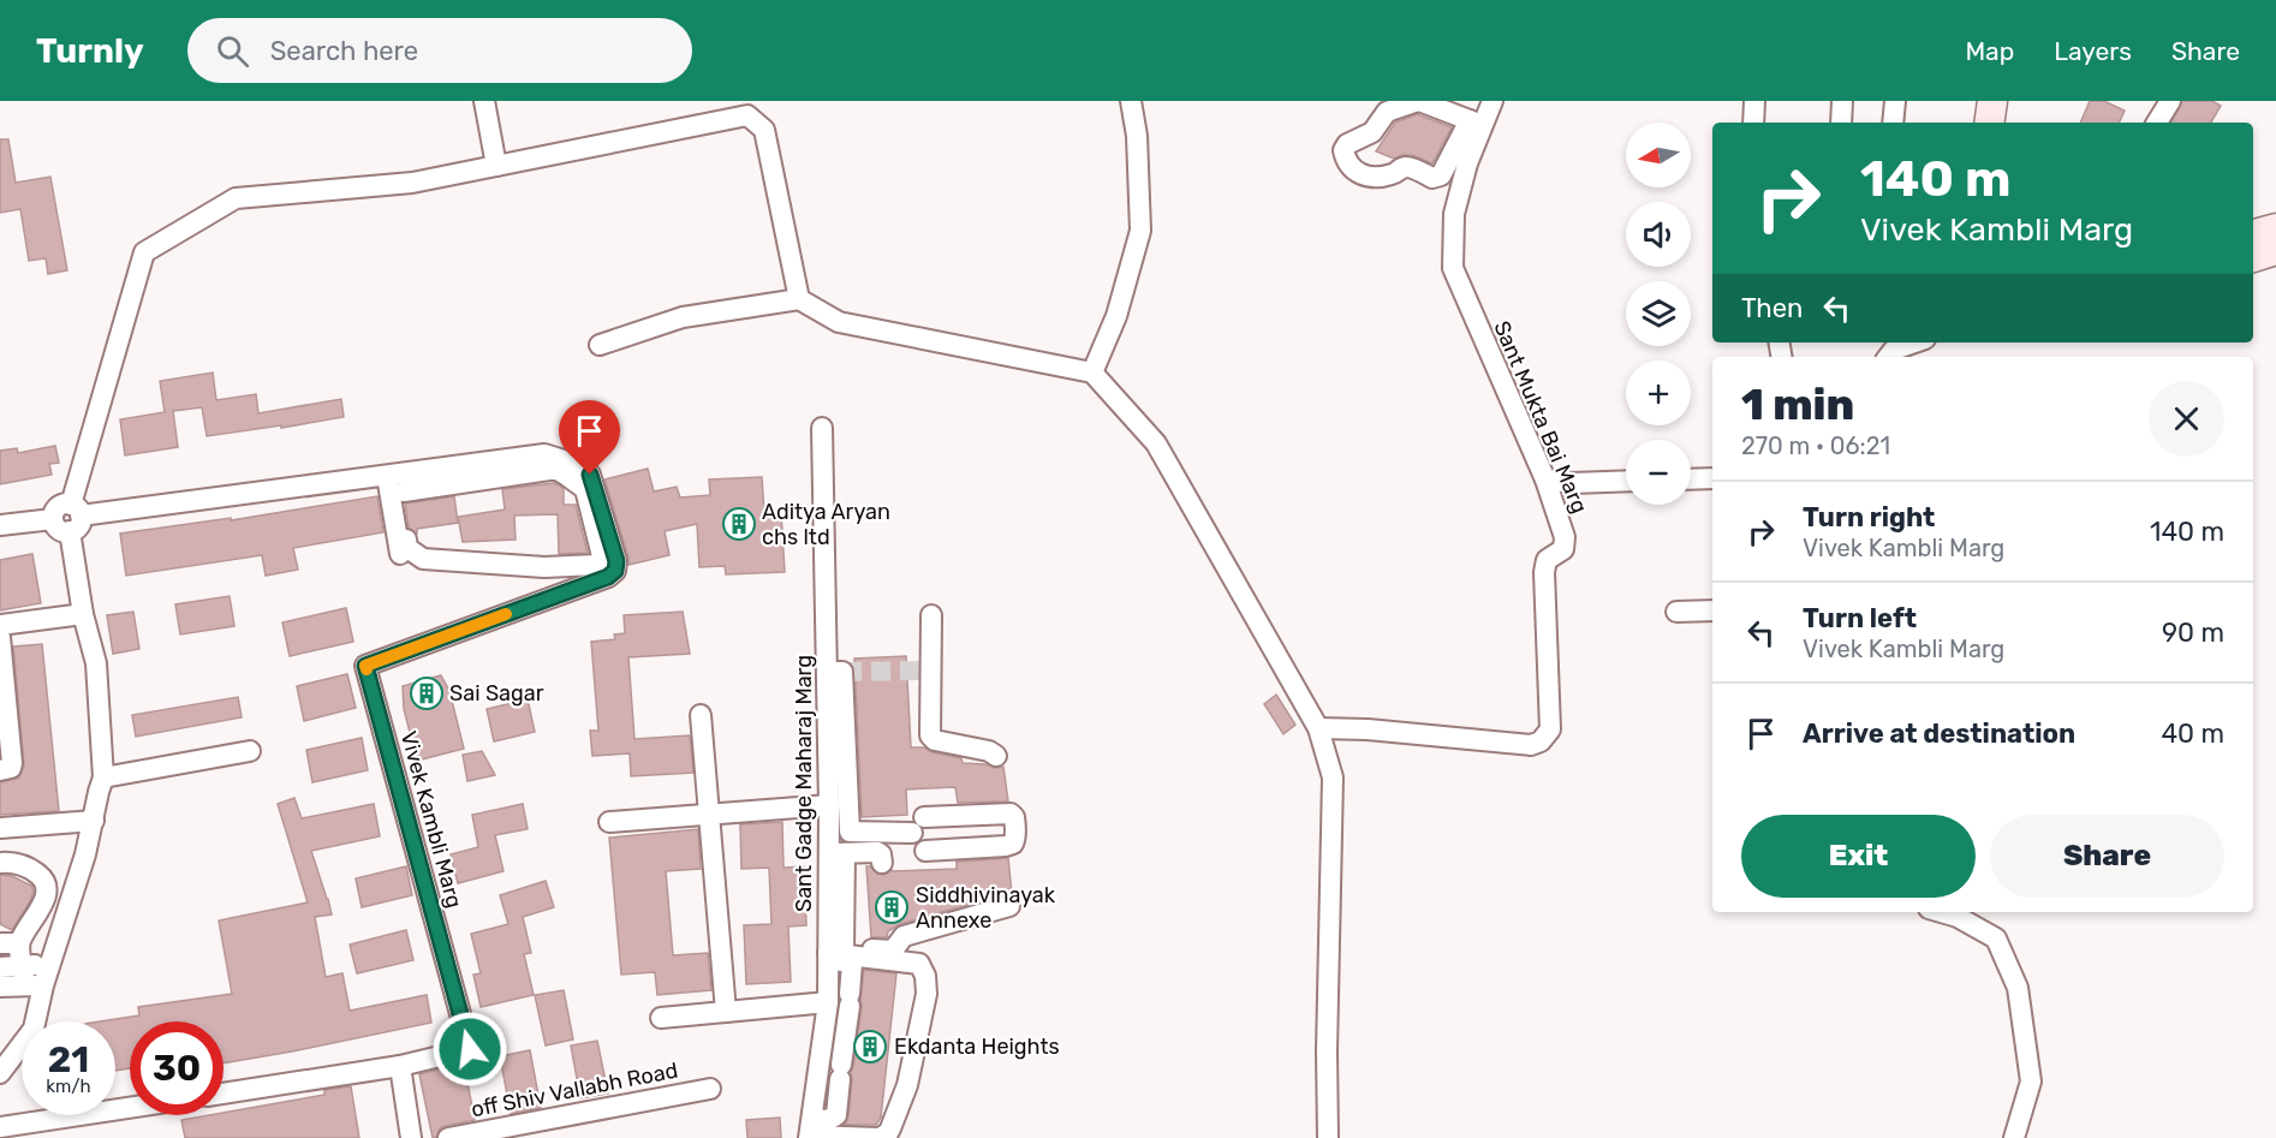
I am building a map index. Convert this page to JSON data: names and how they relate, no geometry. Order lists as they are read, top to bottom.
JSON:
{
  "streets": {
    "street": [
      "Sant Mukta Bai Marg",
      "Sant Gadge Maharaj Marg",
      "Vivek Kambli Marg",
      "off Shiv Vallabh Road"
    ]
  },
  "places": {
    "building": [
      "Aditya Aryan chs ltd",
      "Sai Sagar",
      "Siddhivinayak Annexe",
      "Ekdanta Heights"
    ]
  },
  "north": "left",
  "page": {
    "header": "Turnly",
    "search": "Search here",
    "nav": ["Map", "Layers", "Share"],
    "map_buttons": ["+", "−"],
    "turn": ["140 m", "Vivek Kambli Marg"],
    "then": "Then",
    "heading": ["1 min", "270 m · 06:21"],
    "list": [
      {
        "name": "Turn right",
        "note": "Vivek Kambli Marg",
        "value": "140 m"
      },
      {
        "name": "Turn left",
        "note": "Vivek Kambli Marg",
        "value": "90 m"
      },
      {
        "name": "Arrive at destination",
        "value": "40 m"
      }
    ],
    "buttons": ["Exit", "Share"],
    "speed": "21 km/h",
    "limit": "30"
  }
}
